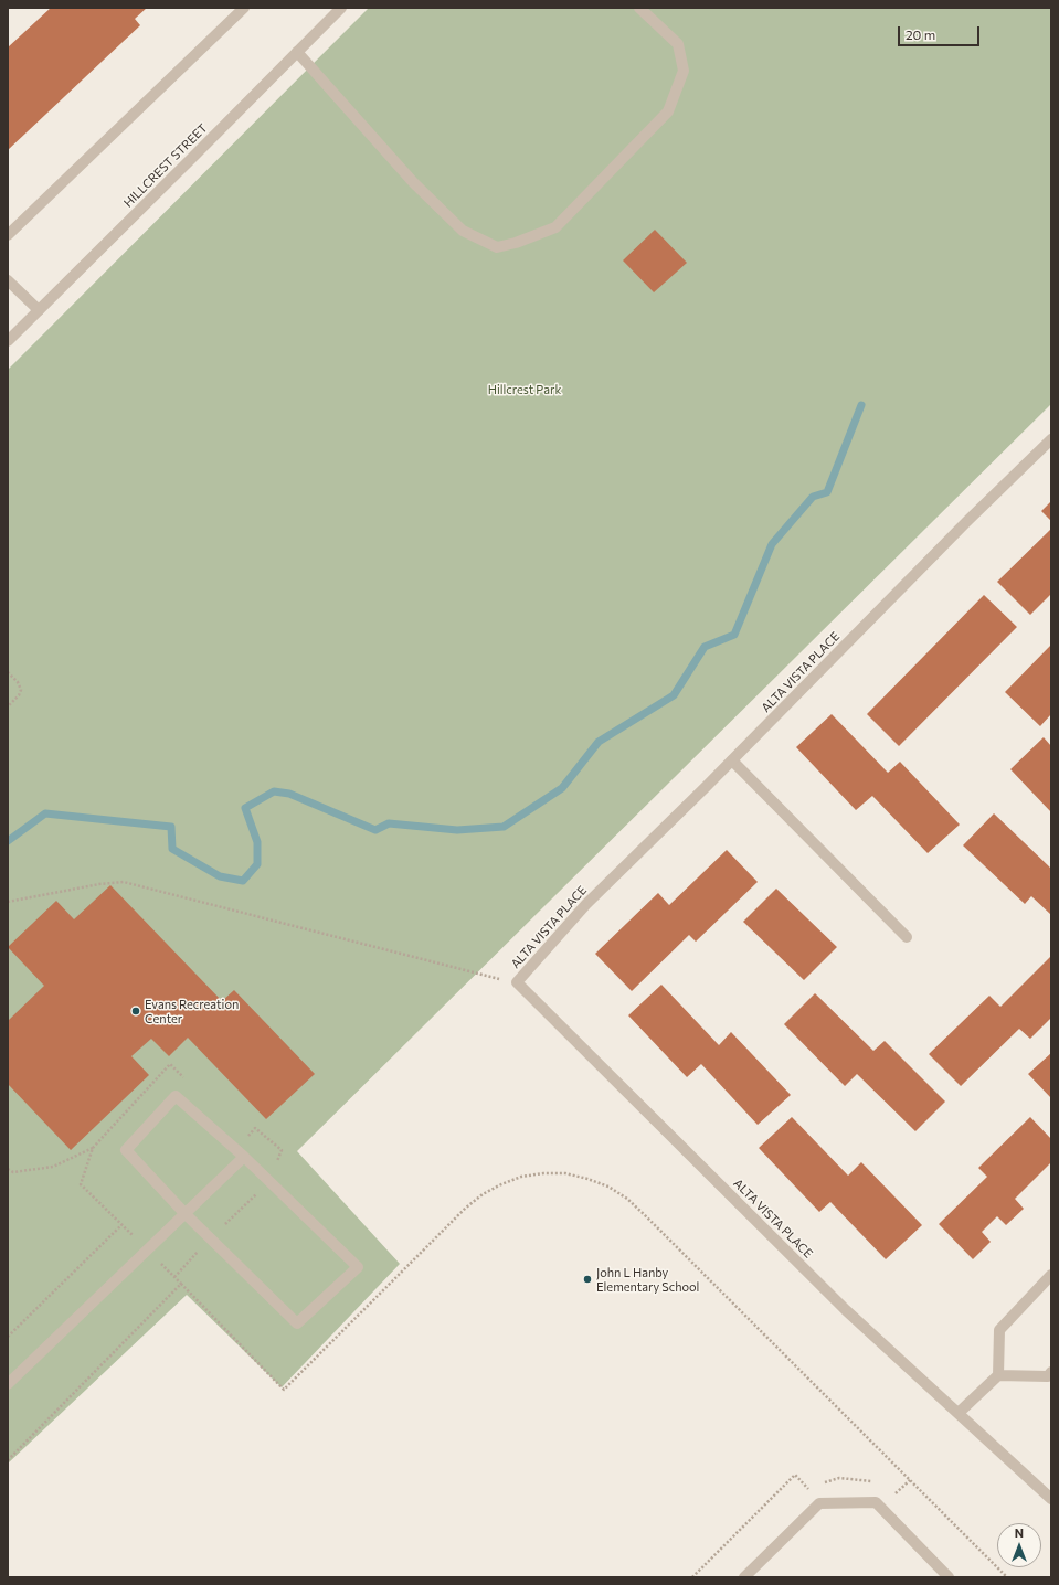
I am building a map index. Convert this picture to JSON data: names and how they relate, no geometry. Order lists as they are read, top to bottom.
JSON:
{
  "streets": {
    "street": ["HILLCREST STREET", "ALTA VISTA PLACE"]
  },
  "parks": ["Hillcrest Park"],
  "places": ["Evans Recreation Center", "John L Hanby Elementary School"],
  "scale_bar": "20 m",
  "north": "top"
}
